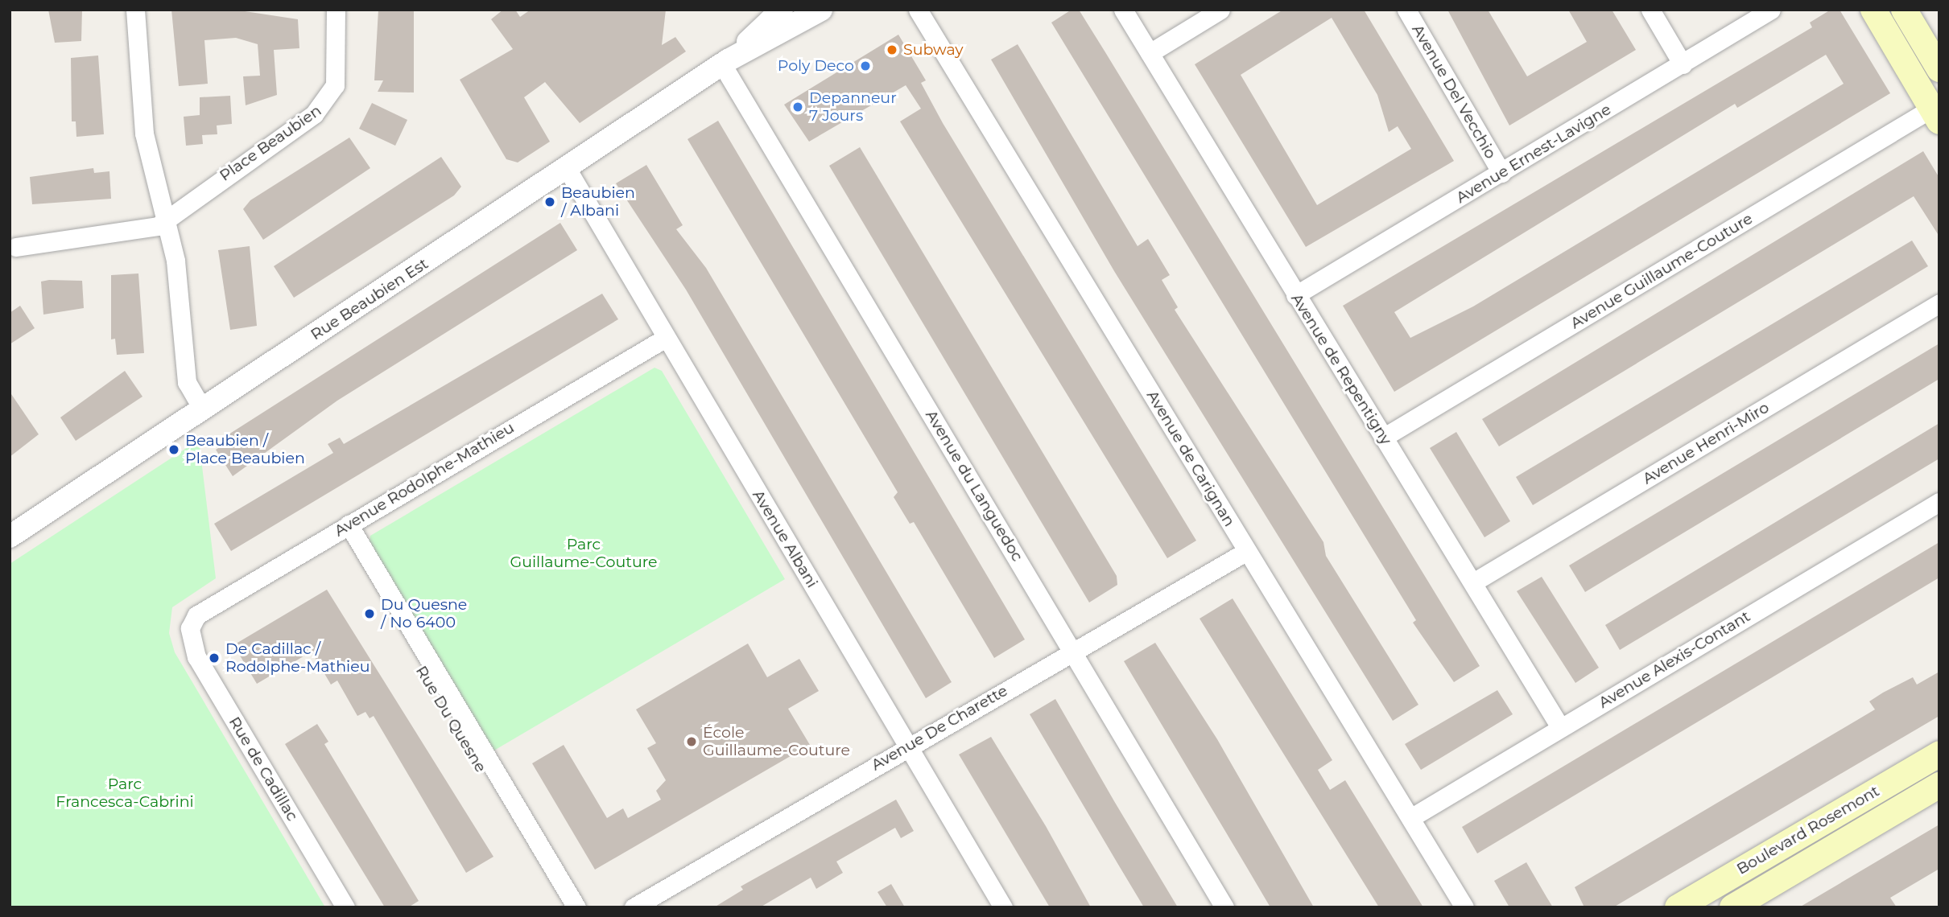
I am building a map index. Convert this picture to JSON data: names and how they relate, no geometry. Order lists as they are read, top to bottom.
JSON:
{
  "streets": {
    "main road": ["Boulevard Rosemont"],
    "street": [
      "Avenue Del Vecchio",
      "Place Beaubien",
      "Avenue Ernest-Lavigne",
      "Avenue Guillaume-Couture",
      "Rue Beaubien Est",
      "Avenue de Repentigny",
      "Avenue Henri-Miro",
      "Avenue de Carignan",
      "Avenue Rodolphe-Mathieu",
      "Avenue du Languedoc",
      "Avenue Albani",
      "Avenue Alexis-Contant",
      "Rue Du Quesne",
      "Avenue De Charette",
      "Rue de Cadillac"
    ]
  },
  "crossings": [
    ["Avenue Del Vecchio", "Avenue Ernest-Lavigne"],
    ["Avenue Ernest-Lavigne", "Avenue de Repentigny"],
    ["Avenue Guillaume-Couture", "Avenue de Repentigny"],
    ["Rue Beaubien Est", "Avenue du Languedoc"],
    ["Rue Beaubien Est", "Avenue Albani"],
    ["Avenue de Repentigny", "Avenue Henri-Miro"],
    ["Avenue de Repentigny", "Avenue Alexis-Contant"],
    ["Avenue de Carignan", "Avenue Alexis-Contant"],
    ["Avenue de Carignan", "Avenue De Charette"],
    ["Avenue Rodolphe-Mathieu", "Avenue Albani"],
    ["Avenue Rodolphe-Mathieu", "Rue Du Quesne"],
    ["Avenue Rodolphe-Mathieu", "Rue de Cadillac"],
    ["Avenue du Languedoc", "Avenue De Charette"],
    ["Avenue Albani", "Avenue De Charette"]
  ],
  "parks": ["Parc Guillaume-Couture", "Parc Francesca-Cabrini"],
  "places": [
    "Subway",
    "Poly Deco",
    "Depanneur 7 Jours",
    "Beaubien / Albani",
    "Beaubien / Place Beaubien",
    "Du Quesne / No 6400",
    "De Cadillac / Rodolphe-Mathieu",
    "École Guillaume-Couture"
  ]
}
